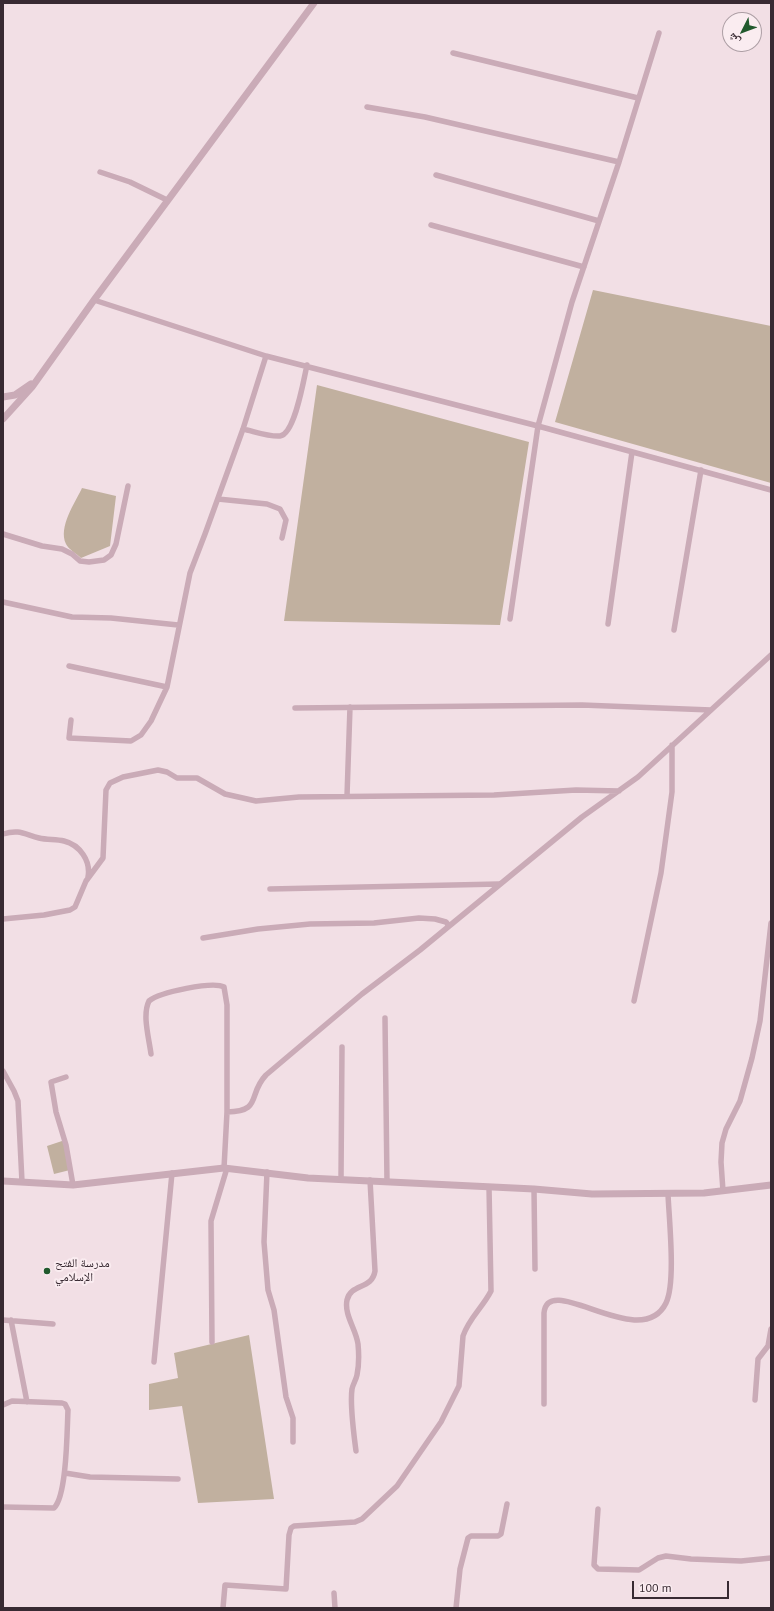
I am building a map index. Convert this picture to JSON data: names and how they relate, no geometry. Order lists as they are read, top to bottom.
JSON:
{
  "places": ["مدرسة الفتح الإسلامي"],
  "scale_bar": "100 m",
  "north": "bottom left"
}
